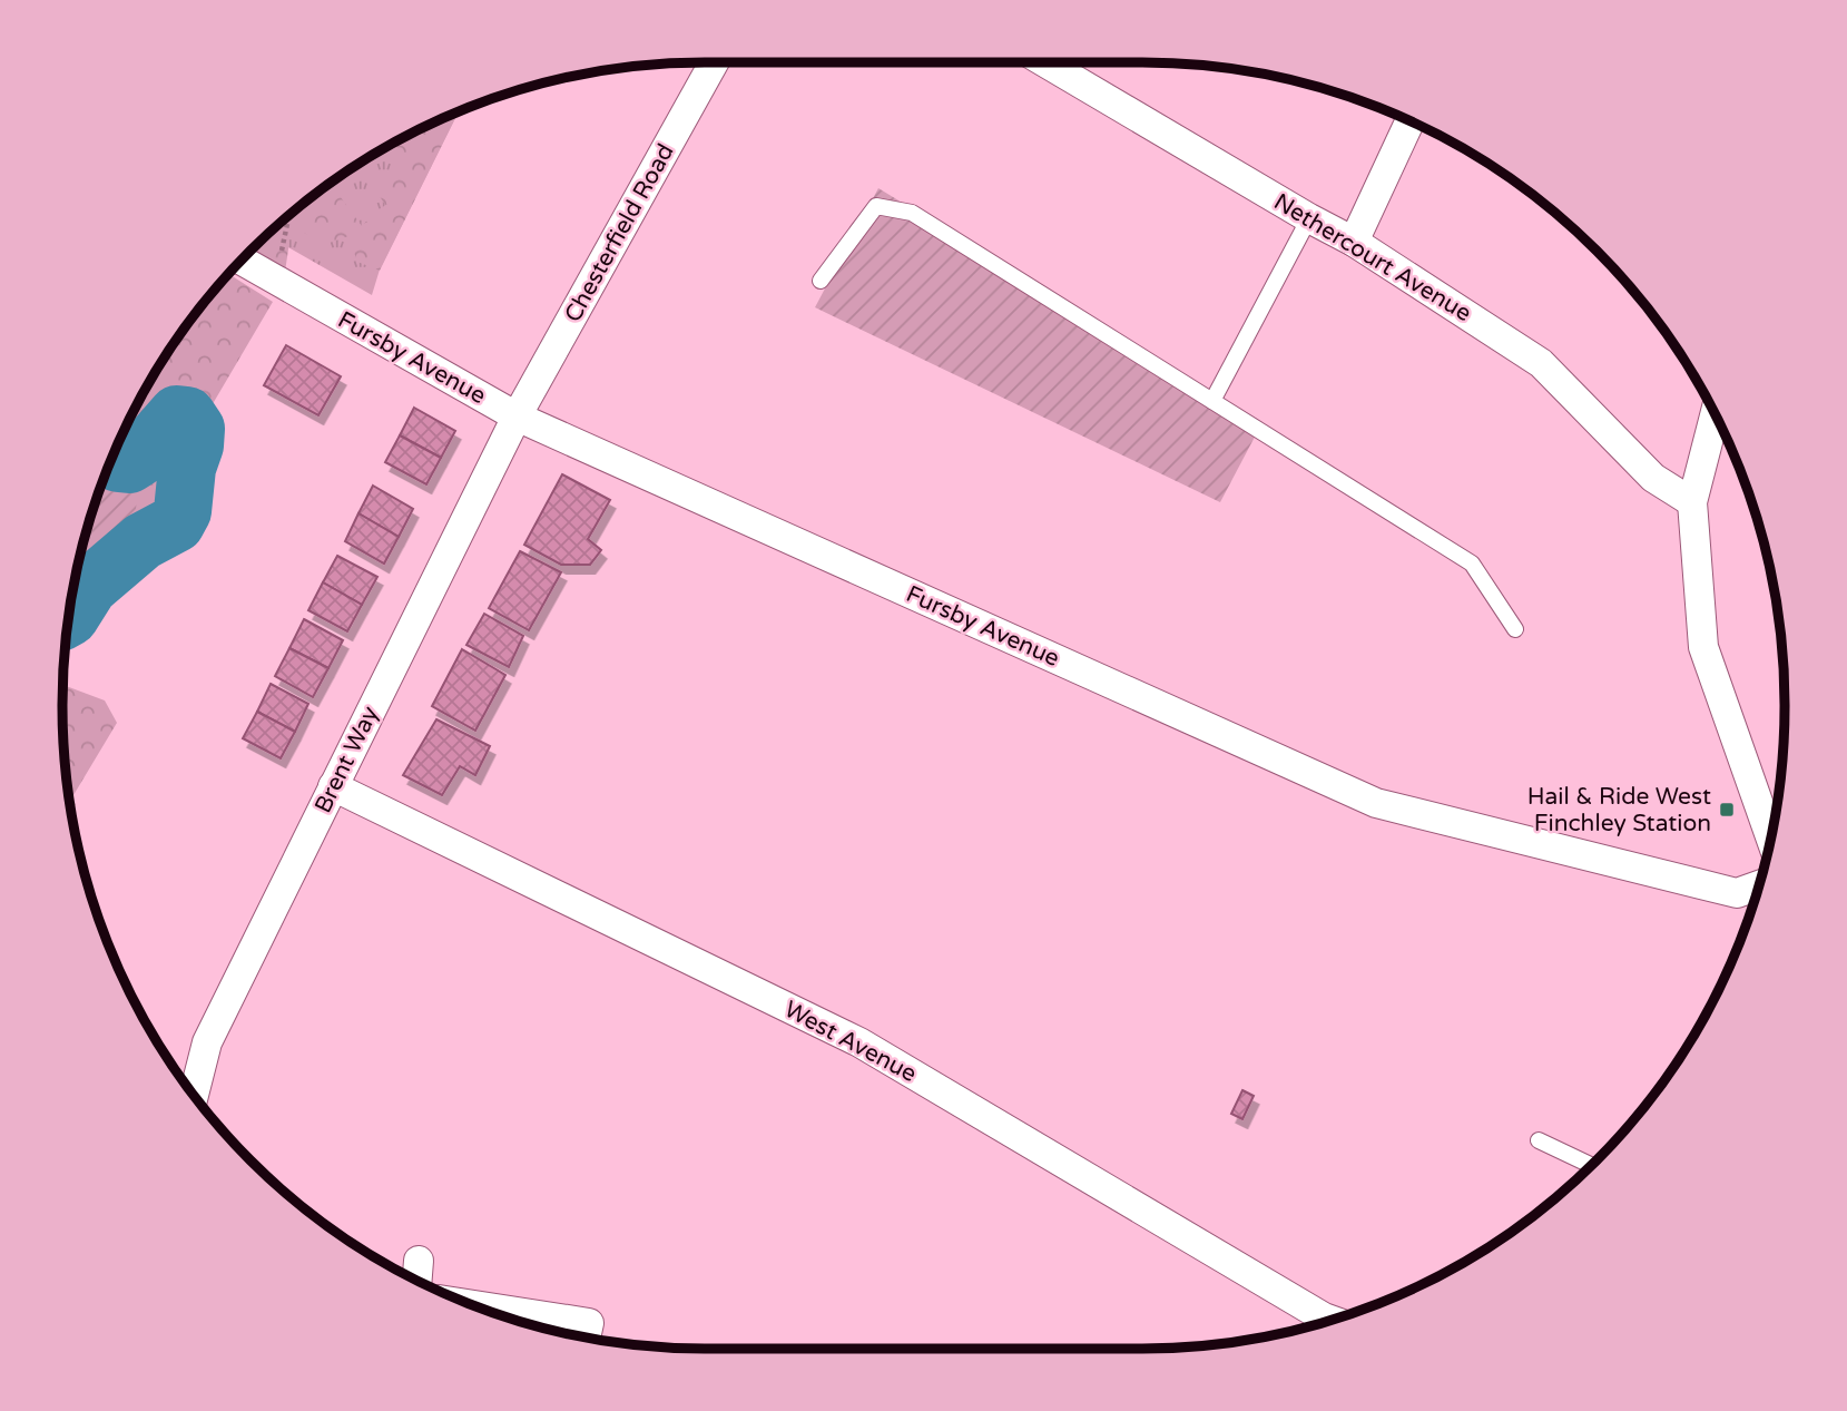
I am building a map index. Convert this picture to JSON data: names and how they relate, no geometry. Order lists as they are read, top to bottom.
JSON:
{
  "streets": {
    "street": [
      "Chesterfield Road",
      "Nethercourt Avenue",
      "Fursby Avenue",
      "Brent Way",
      "West Avenue"
    ]
  },
  "crossings": [
    ["Chesterfield Road", "Fursby Avenue"],
    ["Chesterfield Road", "Brent Way"],
    ["Fursby Avenue", "Brent Way"],
    ["Brent Way", "West Avenue"]
  ],
  "places": {
    "transit": ["Hail & Ride West Finchley Station"]
  }
}
